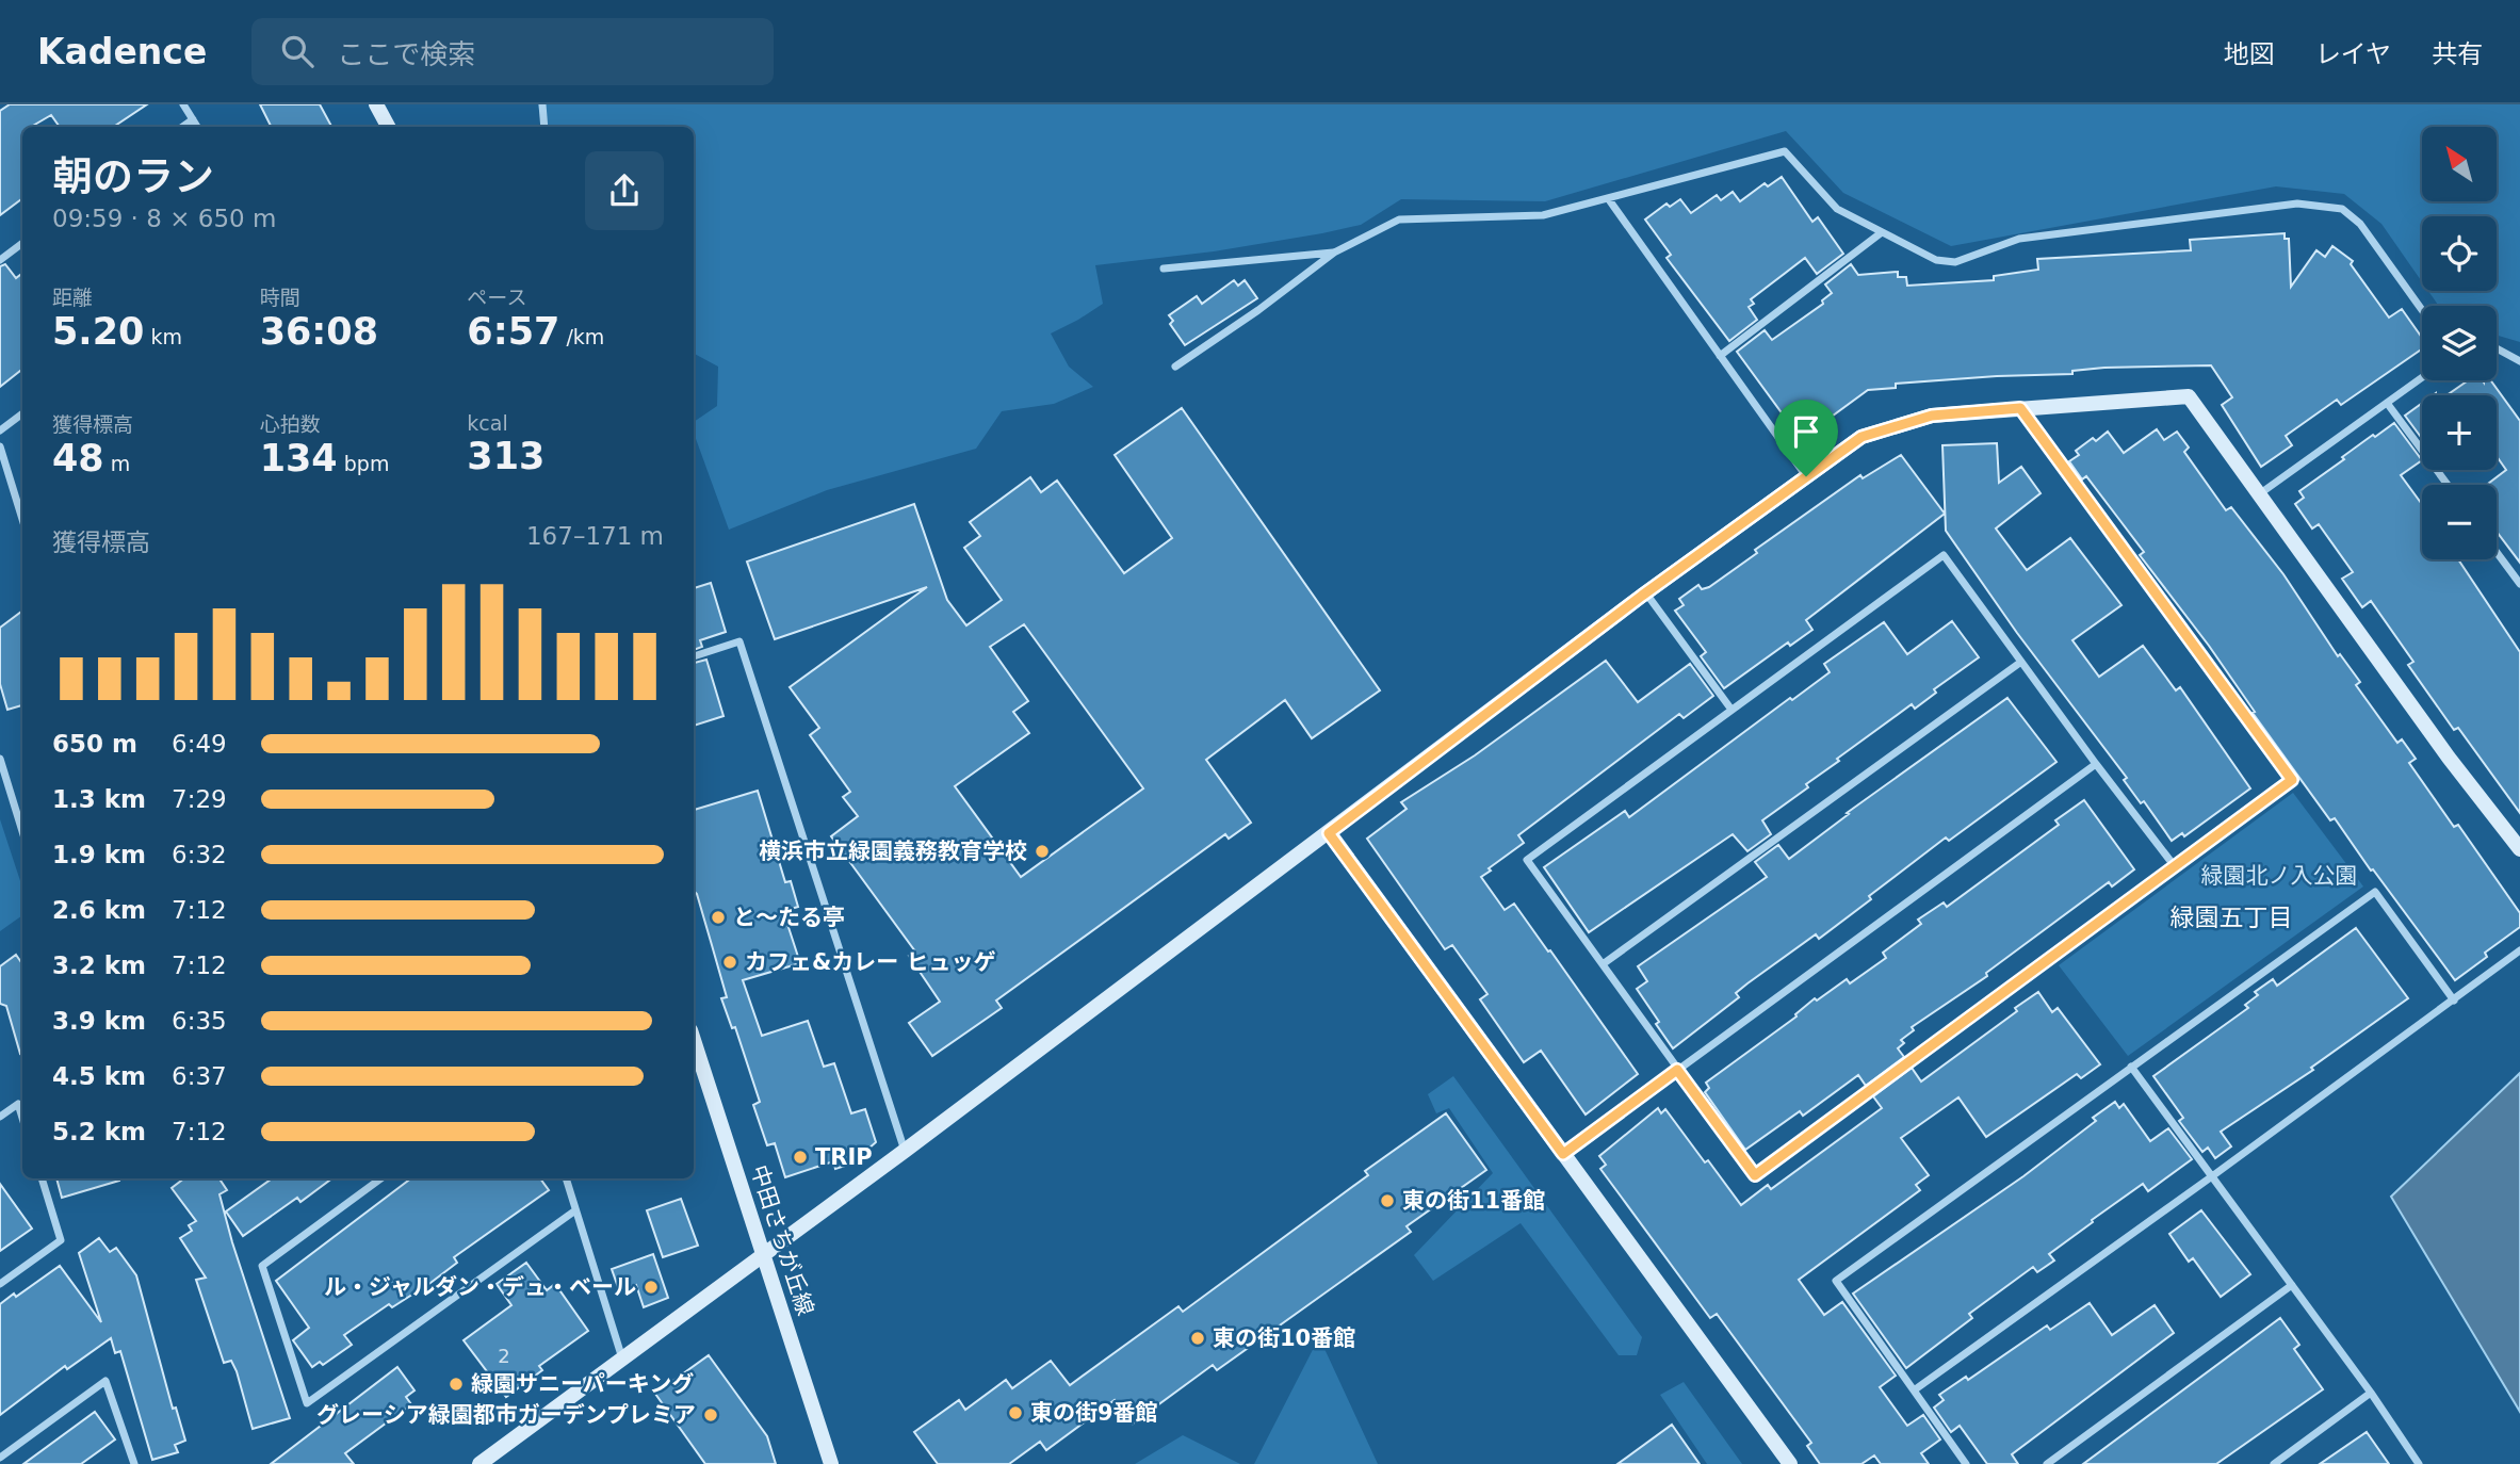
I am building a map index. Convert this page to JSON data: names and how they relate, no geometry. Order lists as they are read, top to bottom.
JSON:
{
  "streets": {
    "street": ["中田さちが丘線"]
  },
  "districts": ["緑園五丁目"],
  "parks": ["緑園北ノ入公園"],
  "places": [
    "横浜市立緑園義務教育学校",
    "と～たる亭",
    "カフェ&カレー ヒュッゲ",
    "TRIP",
    "東の街11番館",
    "ル・ジャルダン・デュ・ベール",
    "東の街10番館",
    "緑園サニーパーキング",
    "東の街9番館",
    "グレーシア緑園都市ガーデンプレミア"
  ],
  "house_numbers": ["2"],
  "north": "top left",
  "page": {
    "header": "Kadence",
    "search": "ここで検索",
    "nav": ["地図", "レイヤ", "共有"],
    "map_buttons": ["+", "−"],
    "heading": ["朝のラン", "09:59 · 8 × 650 m"],
    "stats": [
      ["距離", "5.20 km"],
      ["時間", "36:08"],
      ["ペース", "6:57 /km"],
      ["獲得標高", "48 m"],
      ["心拍数", "134 bpm"],
      ["kcal", "313"]
    ],
    "chart": ["獲得標高", "167–171 m"],
    "list": [
      {
        "name": "650 m",
        "note": "6:49"
      },
      {
        "name": "1.3 km",
        "note": "7:29"
      },
      {
        "name": "1.9 km",
        "note": "6:32"
      },
      {
        "name": "2.6 km",
        "note": "7:12"
      },
      {
        "name": "3.2 km",
        "note": "7:12"
      },
      {
        "name": "3.9 km",
        "note": "6:35"
      },
      {
        "name": "4.5 km",
        "note": "6:37"
      },
      {
        "name": "5.2 km",
        "note": "7:12"
      }
    ]
  }
}
